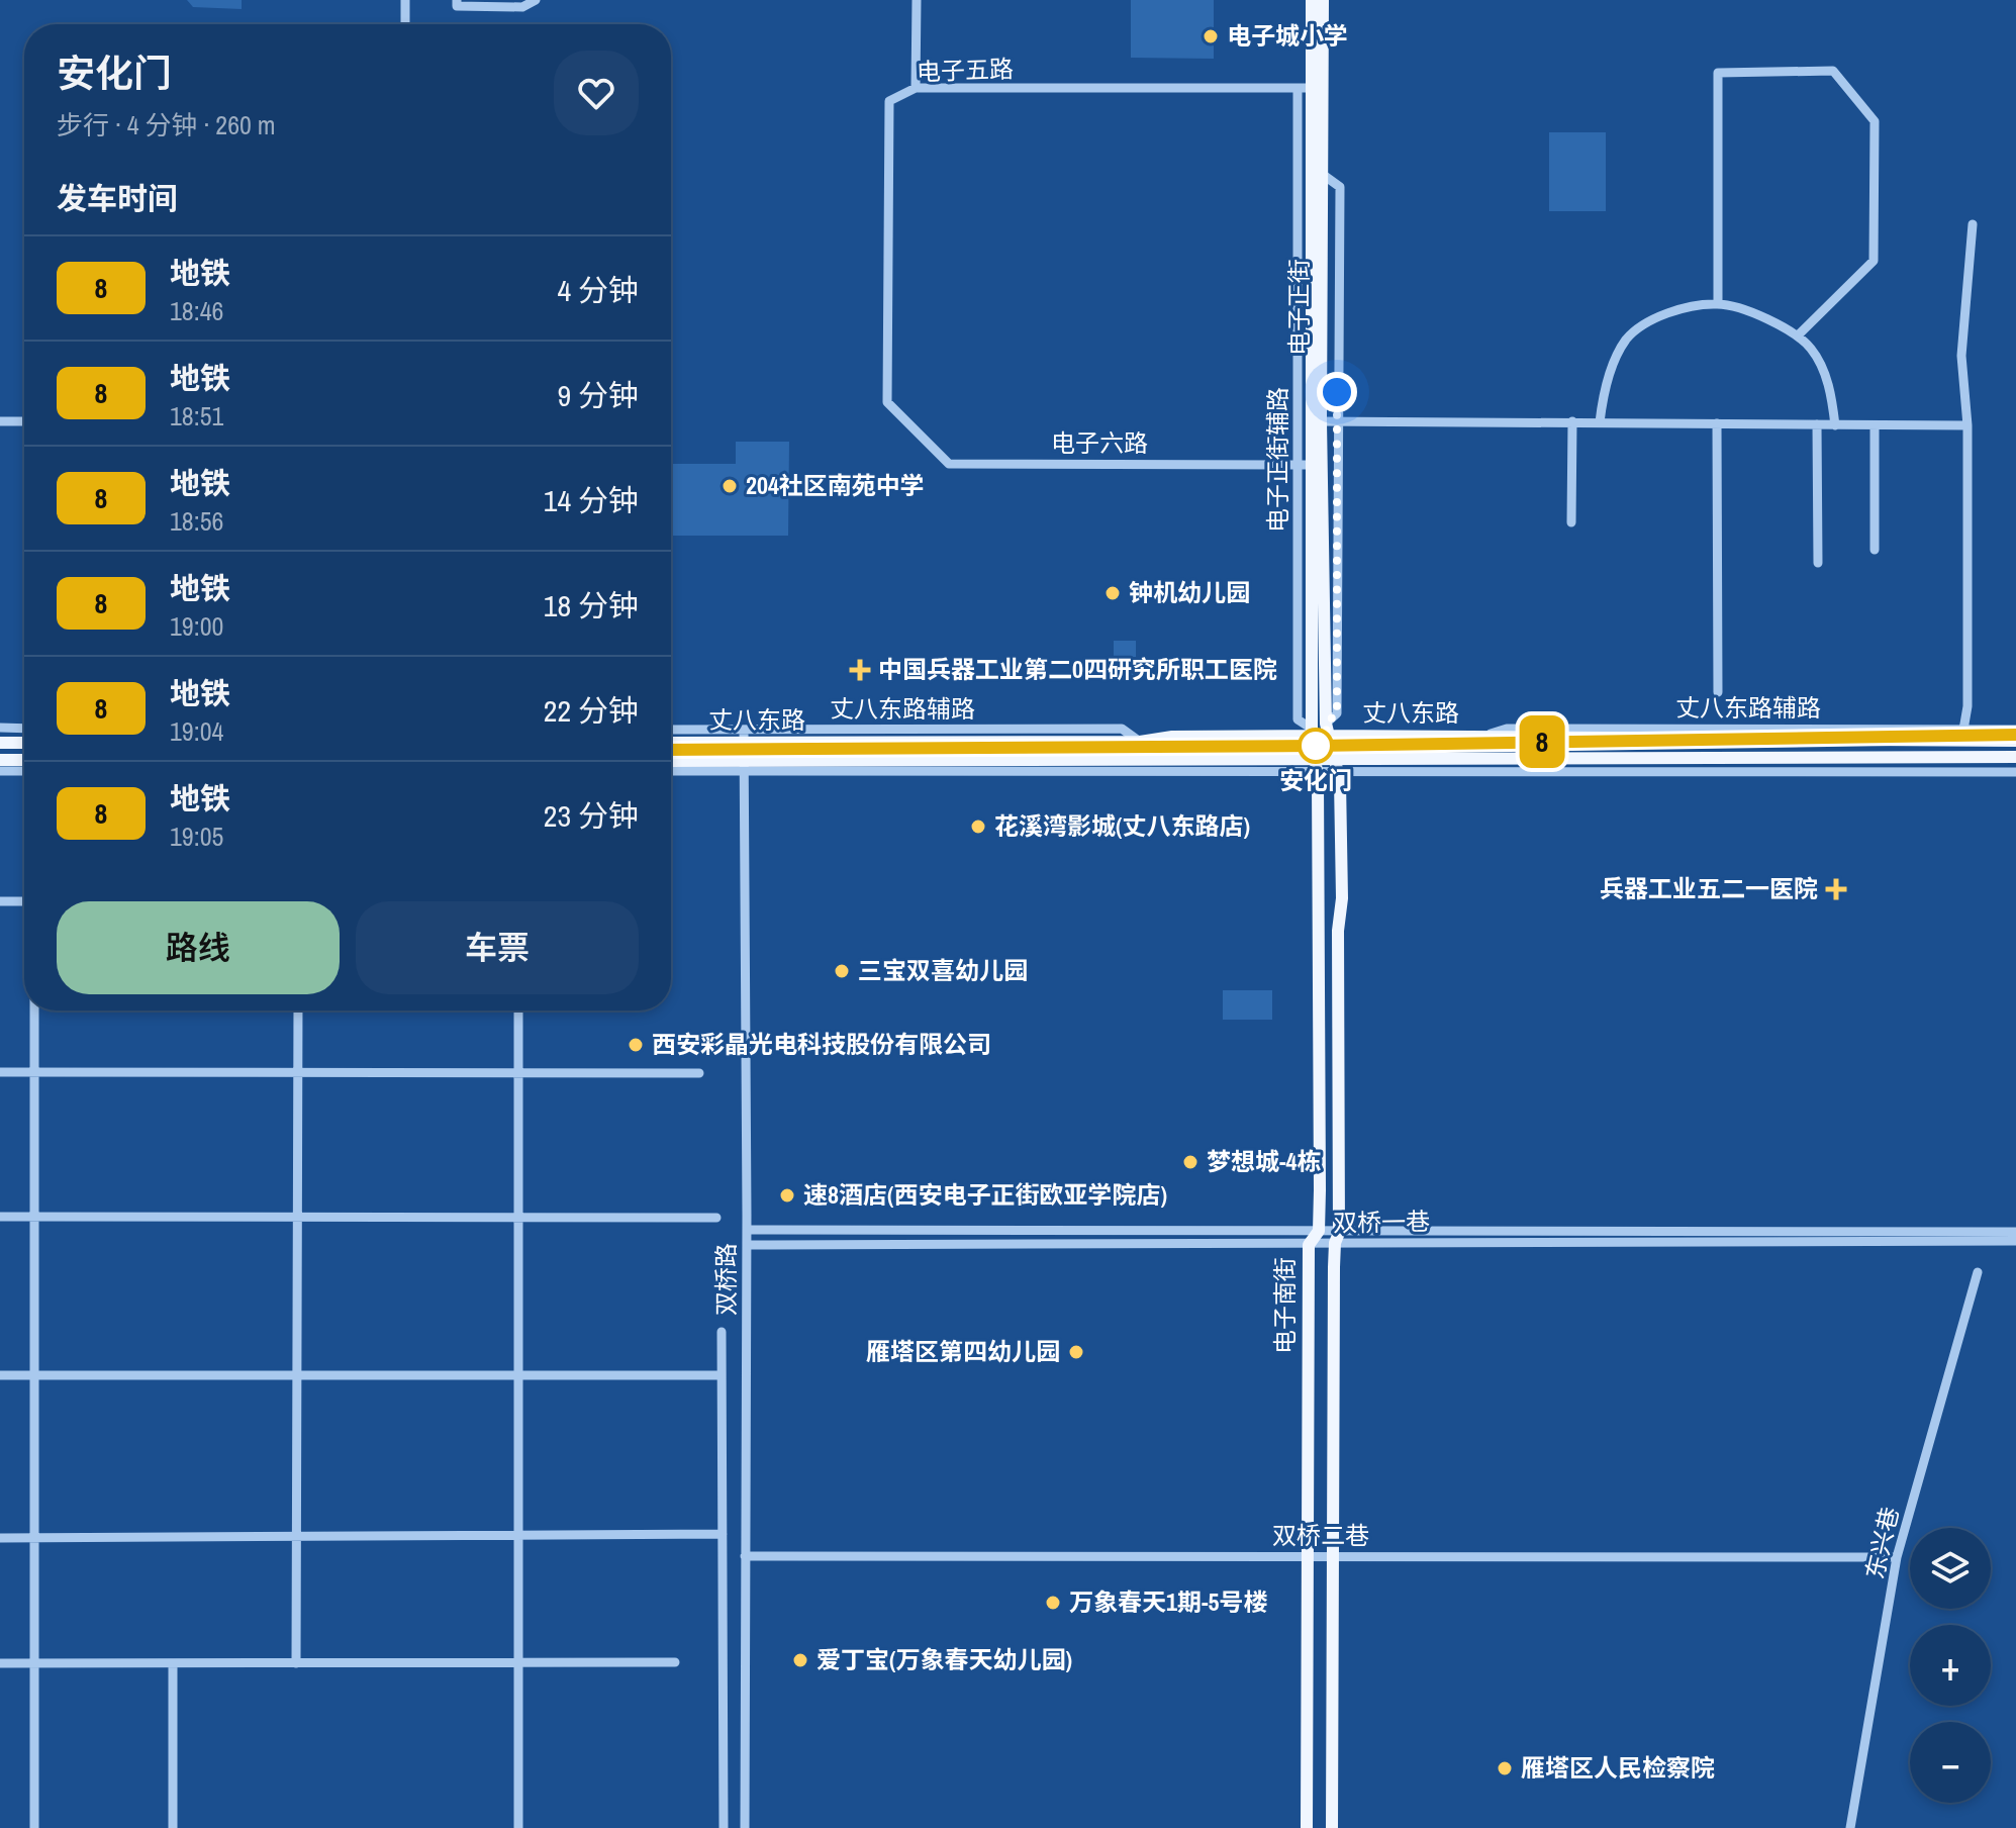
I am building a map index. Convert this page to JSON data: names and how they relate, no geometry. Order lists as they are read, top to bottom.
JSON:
{
  "streets": {
    "main road": ["电子正街", "丈八东路", "电子南街"],
    "street": [
      "电子五路",
      "电子六路",
      "电子正街辅路",
      "丈八东路辅路",
      "双桥一巷",
      "双桥路",
      "双桥二巷",
      "东兴巷"
    ]
  },
  "crossings": [
    ["电子五路", "电子正街"],
    ["电子五路", "电子六路"],
    ["电子五路", "电子正街辅路"],
    ["电子正街", "电子六路"],
    ["电子正街", "电子正街辅路"],
    ["电子正街", "丈八东路"],
    ["电子正街", "电子南街"],
    ["电子六路", "电子正街辅路"],
    ["丈八东路辅路", "丈八东路"],
    ["丈八东路", "双桥路"],
    ["丈八东路", "电子南街"],
    ["双桥一巷", "双桥路"],
    ["双桥一巷", "电子南街"],
    ["双桥路", "双桥二巷"],
    ["电子南街", "双桥二巷"],
    ["双桥二巷", "东兴巷"]
  ],
  "places": {
    "other": [
      "电子城小学",
      "204社区南苑中学",
      "钟机幼儿园",
      "安化门",
      "花溪湾影城(丈八东路店)",
      "三宝双喜幼儿园",
      "西安彩晶光电科技股份有限公司",
      "梦想城-4栋",
      "速8酒店(西安电子正街欧亚学院店)",
      "雁塔区第四幼儿园",
      "万象春天1期-5号楼",
      "爱丁宝(万象春天幼儿园)",
      "雁塔区人民检察院"
    ],
    "health": ["中国兵器工业第二0四研究所职工医院", "兵器工业五二一医院"]
  },
  "lines": ["metro line 8"],
  "page": {
    "on_map": "8",
    "heading": [
      ["安化门", "步行 · 4 分钟 · 260 m"],
      "发车时间"
    ],
    "list": [
      {
        "mark": "8",
        "name": "地铁",
        "note": "18:46",
        "value": "4 分钟"
      },
      {
        "mark": "8",
        "name": "地铁",
        "note": "18:51",
        "value": "9 分钟"
      },
      {
        "mark": "8",
        "name": "地铁",
        "note": "18:56",
        "value": "14 分钟"
      },
      {
        "mark": "8",
        "name": "地铁",
        "note": "19:00",
        "value": "18 分钟"
      },
      {
        "mark": "8",
        "name": "地铁",
        "note": "19:04",
        "value": "22 分钟"
      },
      {
        "mark": "8",
        "name": "地铁",
        "note": "19:05",
        "value": "23 分钟"
      }
    ],
    "buttons": ["路线", "车票"],
    "map_buttons": ["+", "−"]
  }
}
